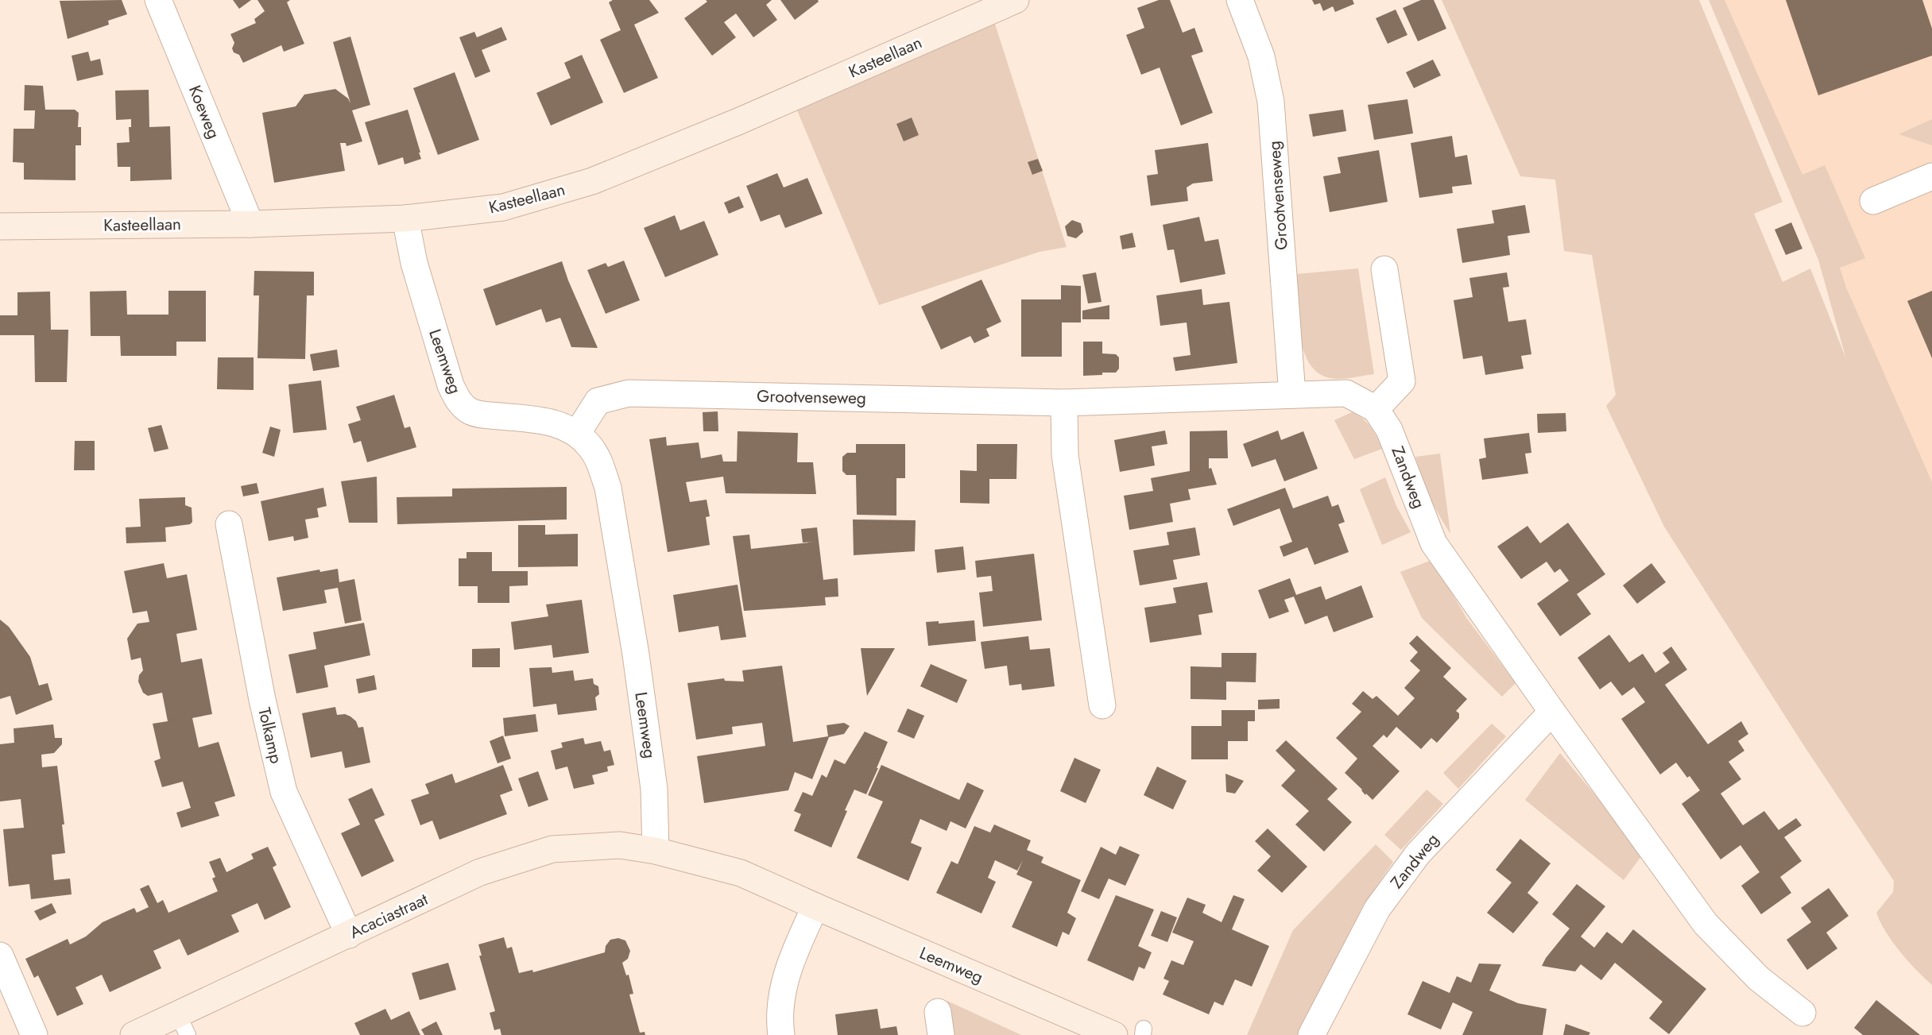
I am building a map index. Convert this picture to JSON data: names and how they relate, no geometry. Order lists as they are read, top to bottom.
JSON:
{
  "streets": {
    "street": [
      "Kasteellaan",
      "Koeweg",
      "Grootvenseweg",
      "Leemweg",
      "Zandweg",
      "Tolkamp",
      "Acaciastraat"
    ]
  },
  "crossings": [
    ["Kasteellaan", "Koeweg"],
    ["Kasteellaan", "Leemweg"],
    ["Grootvenseweg", "Leemweg"],
    ["Grootvenseweg", "Zandweg"],
    ["Leemweg", "Acaciastraat"],
    ["Tolkamp", "Acaciastraat"]
  ]
}
